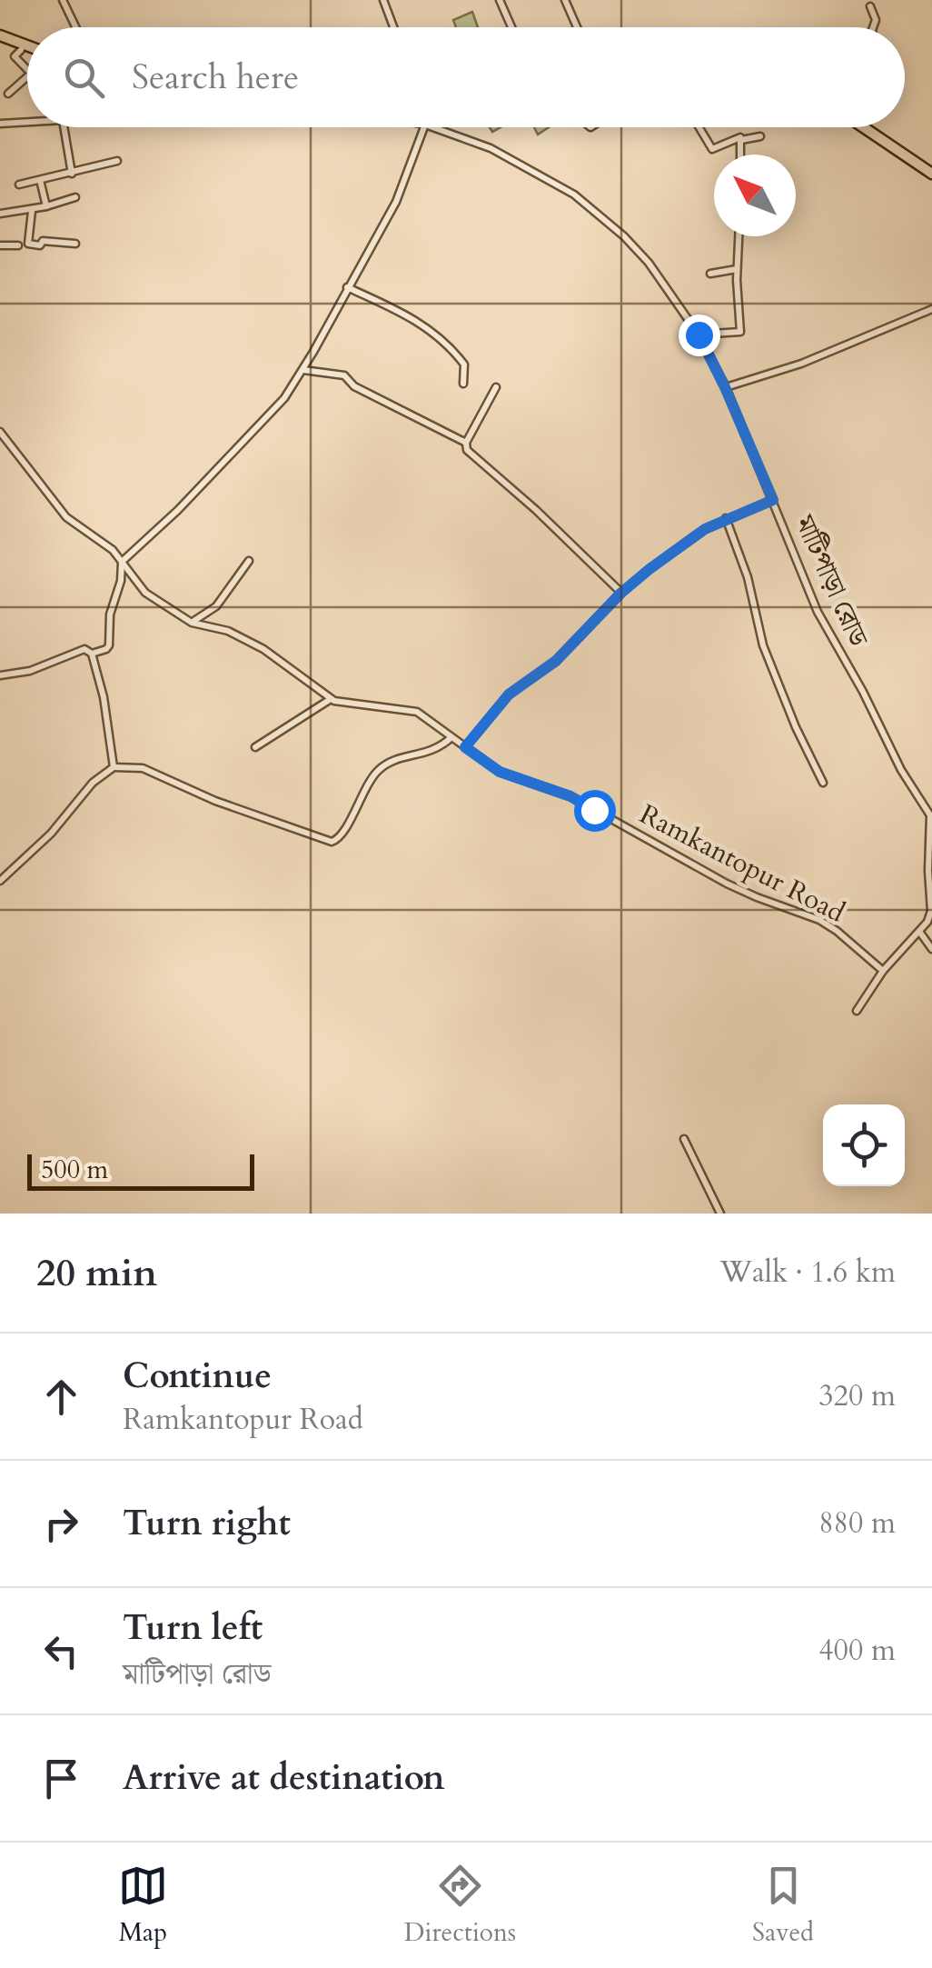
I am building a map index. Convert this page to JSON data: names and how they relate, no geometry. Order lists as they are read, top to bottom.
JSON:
{
  "streets": {
    "street": ["মাটিপাড়া রোড", "Ramkantopur Road"]
  },
  "scale_bar": "500 m",
  "north": "top left",
  "page": {
    "search": "Search here",
    "scale": "500 m",
    "heading": ["20 min", "Walk · 1.6 km"],
    "list": [
      ["Continue", "Ramkantopur Road", "320 m"],
      ["Turn right", "880 m"],
      ["Turn left", "মাটিপাড়া রোড", "400 m"],
      "Arrive at destination"
    ],
    "nav": ["Map", "Directions", "Saved"]
  }
}
